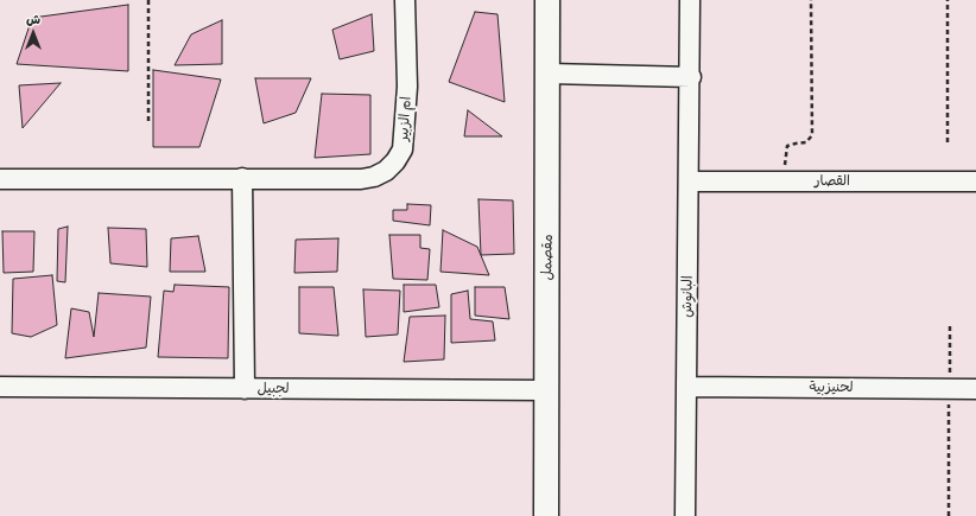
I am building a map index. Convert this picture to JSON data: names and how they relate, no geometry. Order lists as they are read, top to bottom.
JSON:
{
  "streets": {
    "street": [
      "ام الزبير",
      "القصار",
      "مقصمل",
      "البانوش",
      "لحنيزبية",
      "لجبيل"
    ]
  },
  "crossings": [
    ["القصار", "البانوش"],
    ["مقصمل", "لجبيل"],
    ["البانوش", "لحنيزبية"]
  ],
  "north": "top"
}
